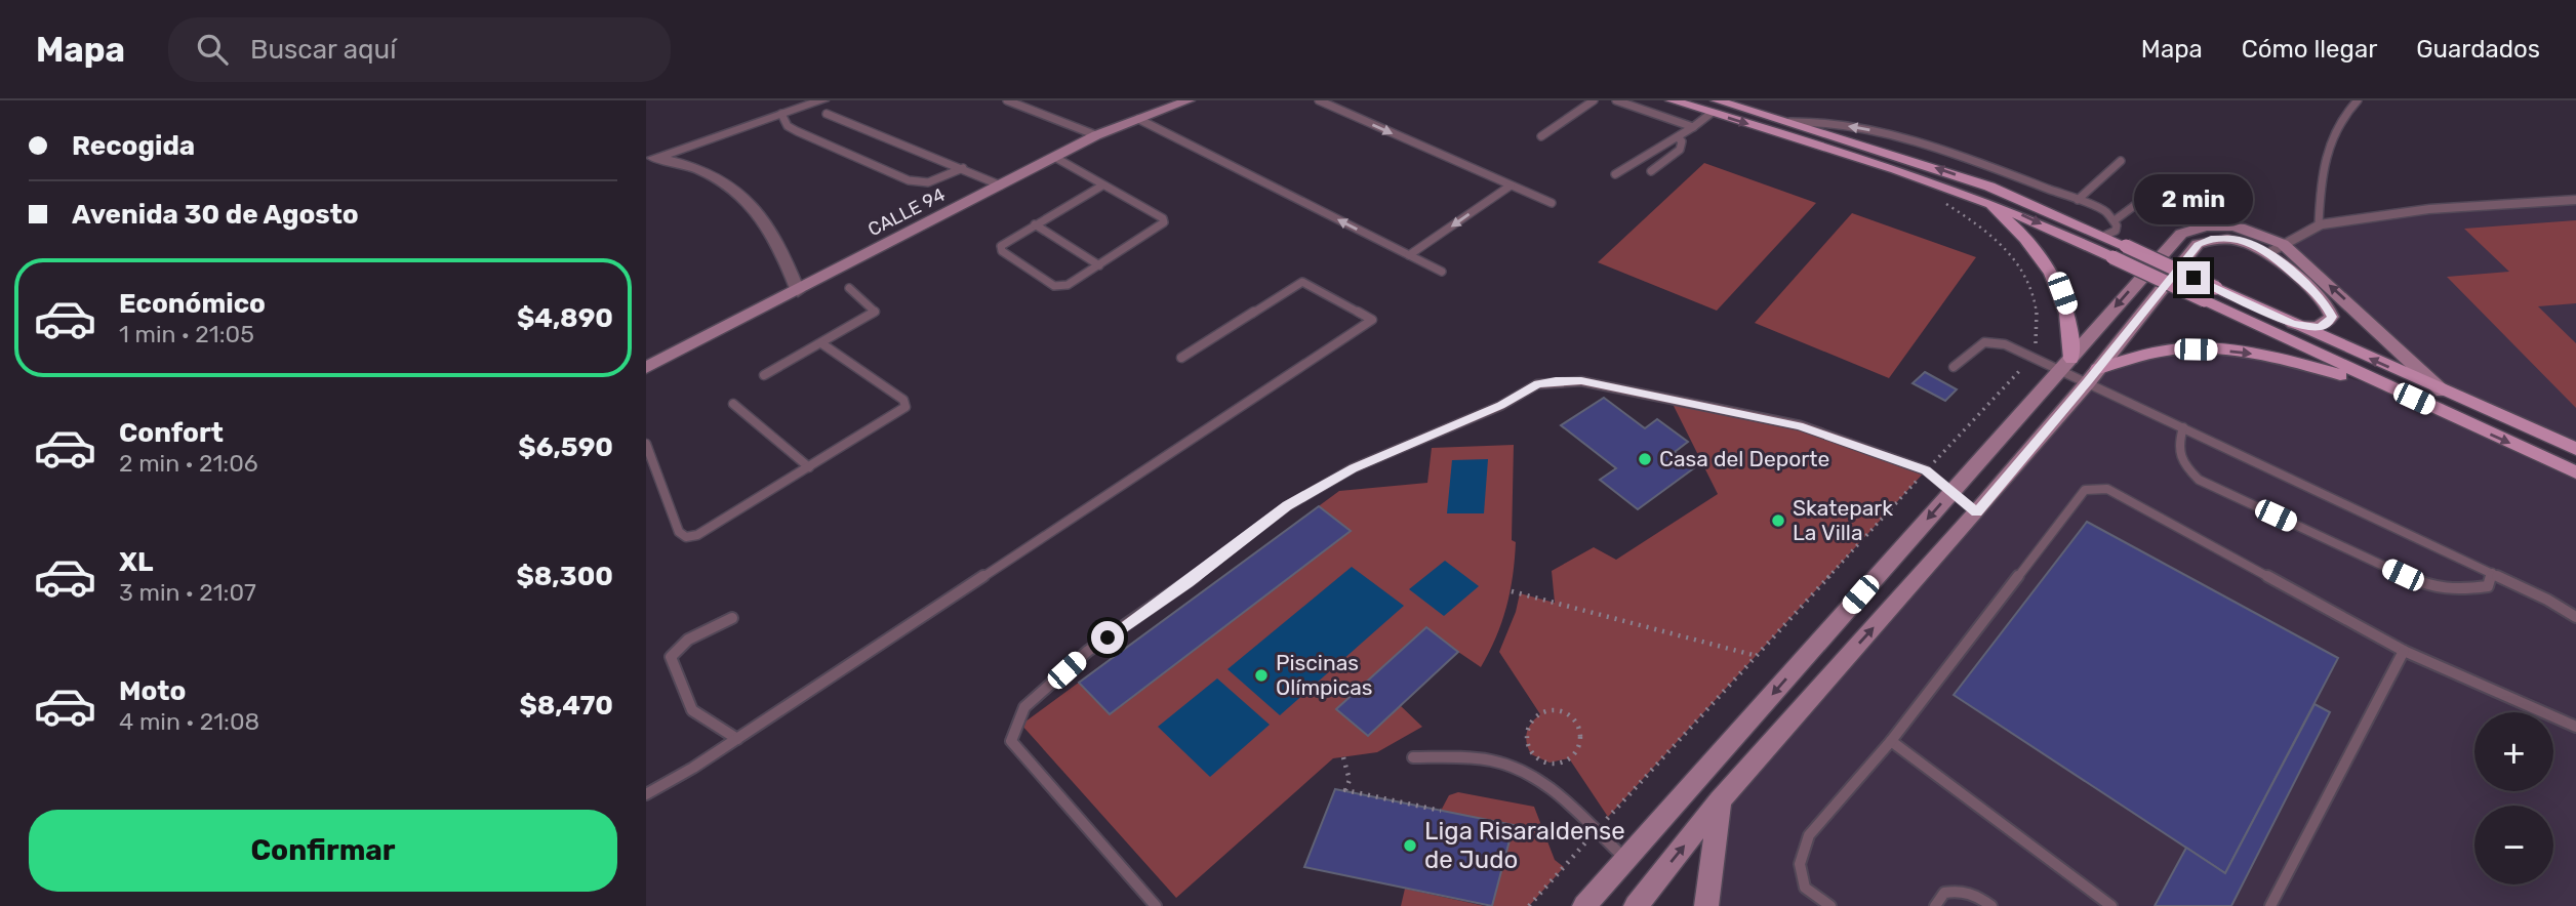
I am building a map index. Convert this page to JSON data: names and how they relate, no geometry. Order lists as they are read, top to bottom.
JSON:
{
  "streets": {
    "street": ["CALLE 94"]
  },
  "places": [
    "Casa del Deporte",
    "Skatepark La Villa",
    "Piscinas Olímpicas",
    "Liga Risaraldense de Judo"
  ],
  "page": {
    "header": "Mapa",
    "search": "Buscar aquí",
    "nav": ["Mapa", "Cómo llegar", "Guardados"],
    "banner": ["Recogida", "Avenida 30 de Agosto"],
    "bubble": "2 min",
    "list": [
      {
        "name": "Económico",
        "note": "1 min · 21:05",
        "value": "$4,890"
      },
      {
        "name": "Confort",
        "note": "2 min · 21:06",
        "value": "$6,590"
      },
      {
        "name": "XL",
        "note": "3 min · 21:07",
        "value": "$8,300"
      },
      {
        "name": "Moto",
        "note": "4 min · 21:08",
        "value": "$8,470"
      }
    ],
    "map_buttons": ["+", "−"],
    "buttons": "Confirmar"
  }
}
